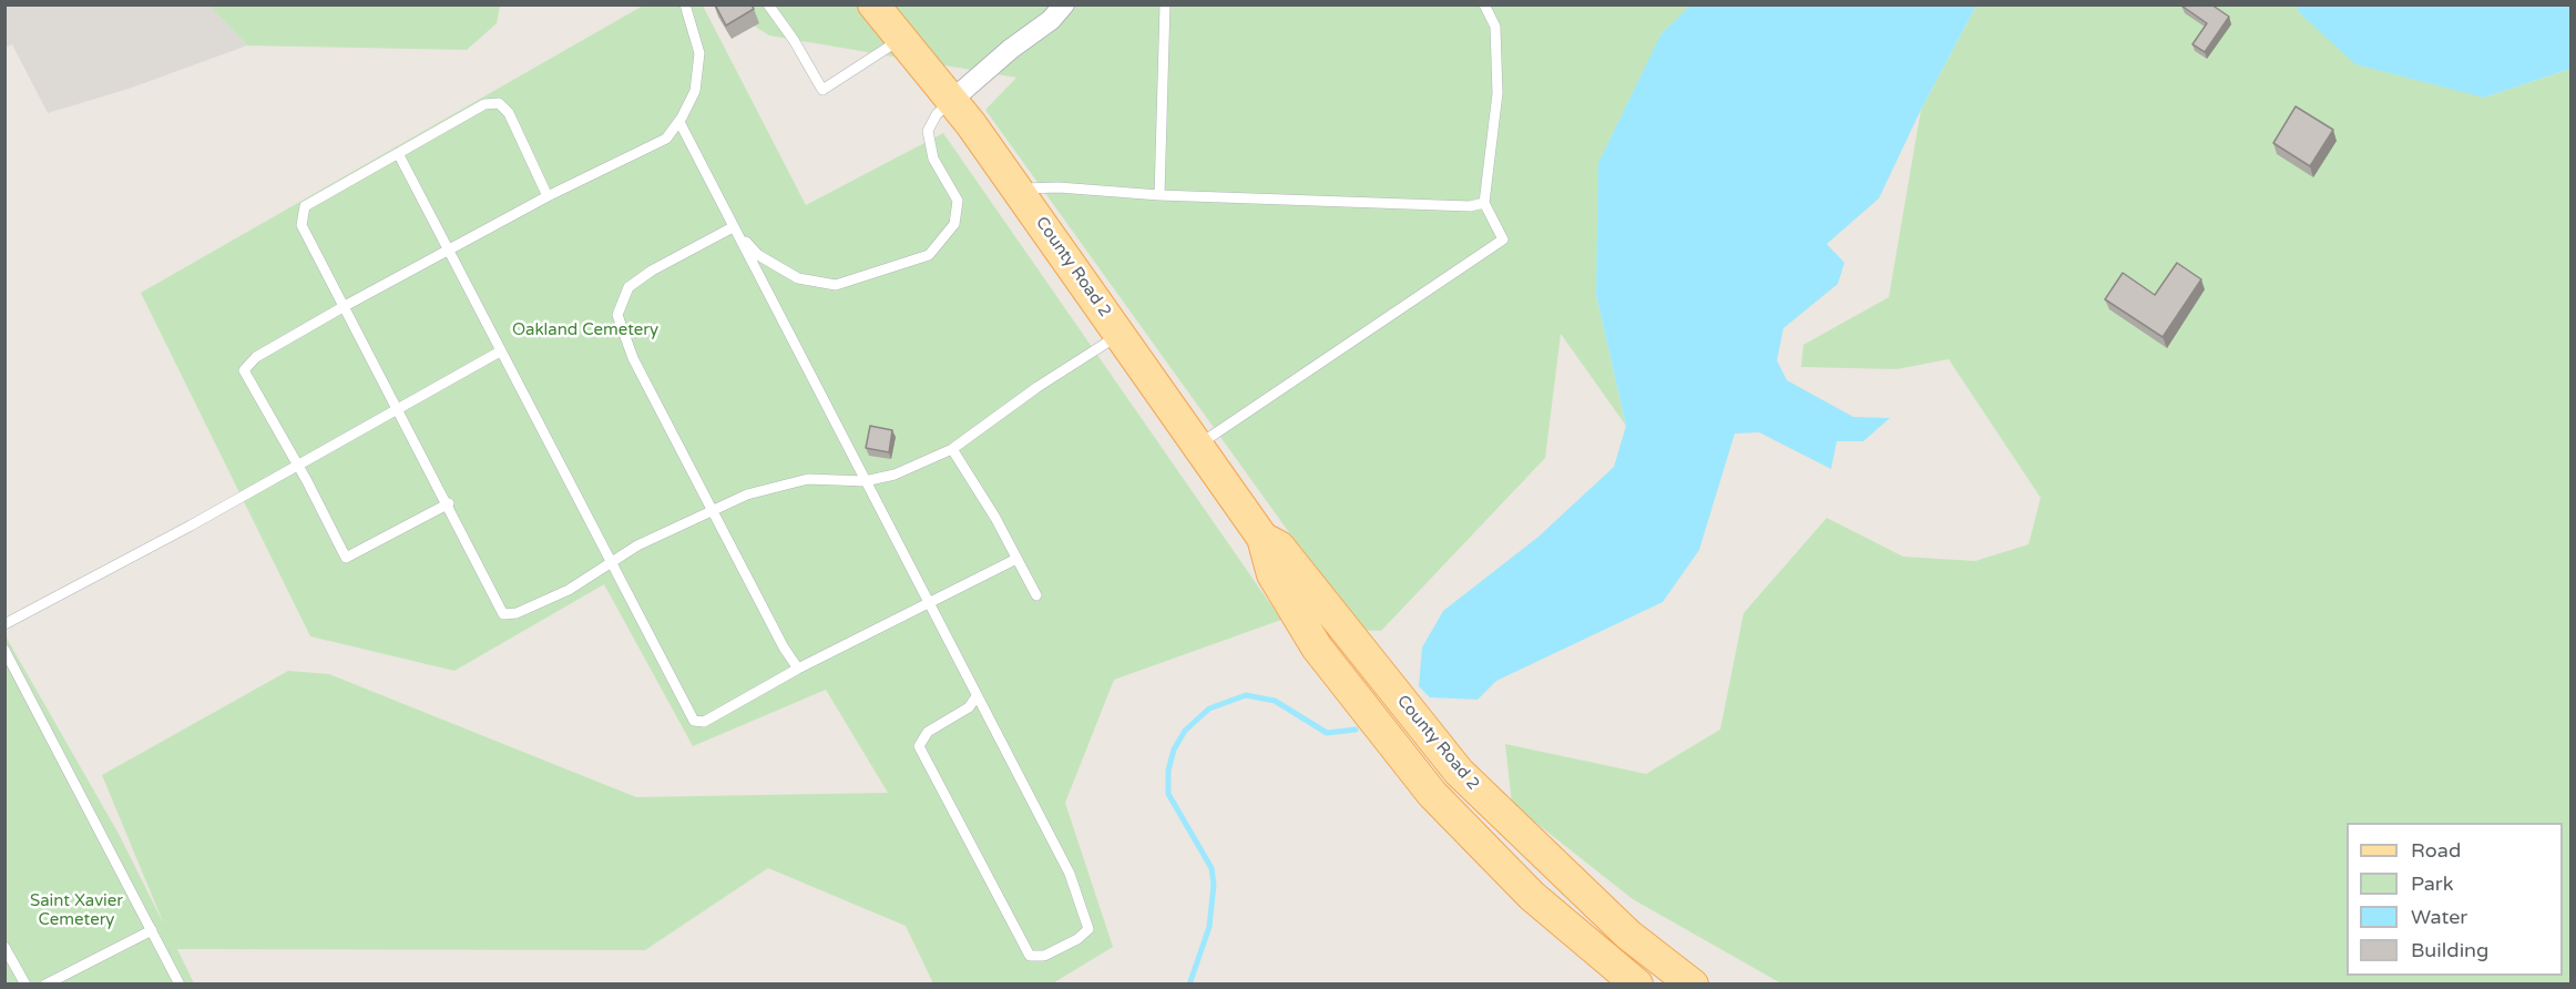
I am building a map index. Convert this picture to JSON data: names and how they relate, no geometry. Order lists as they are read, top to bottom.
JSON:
{
  "streets": {
    "main road": ["County Road 2"]
  },
  "parks": ["Oakland Cemetery", "Saint Xavier Cemetery"],
  "legend": [
    "Road",
    "Park",
    "Water",
    "Building"
  ]
}
